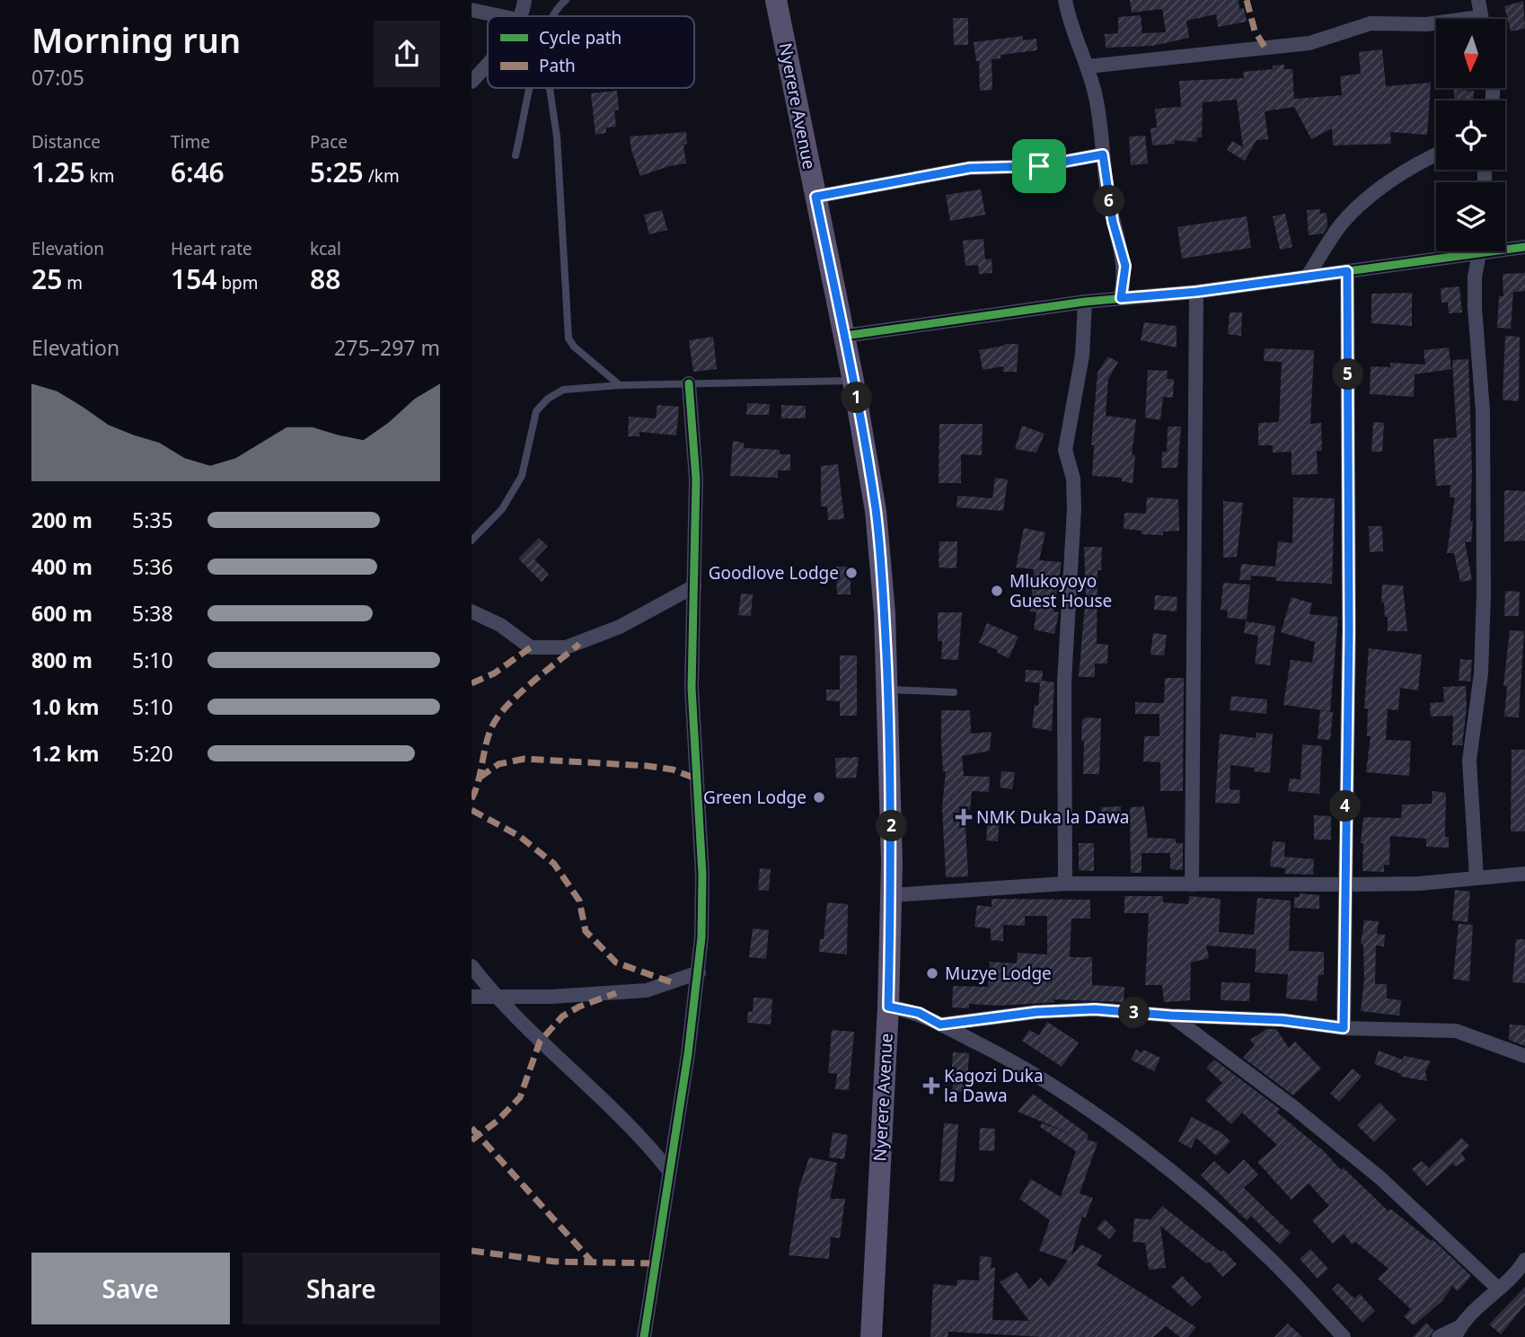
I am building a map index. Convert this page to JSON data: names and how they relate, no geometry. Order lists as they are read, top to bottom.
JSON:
{
  "streets": {
    "main road": ["Nyerere Avenue"]
  },
  "places": {
    "other": [
      "Goodlove Lodge",
      "Mlukoyoyo Guest House",
      "Green Lodge",
      "Muzye Lodge"
    ],
    "health": ["NMK Duka la Dawa", "Kagozi Duka la Dawa"]
  },
  "legend": ["Cycle path", "Path"],
  "north": "bottom",
  "page": {
    "heading": ["Morning run", "07:05"],
    "stats": [
      ["Distance", "1.25 km"],
      ["Time", "6:46"],
      ["Pace", "5:25 /km"],
      ["Elevation", "25 m"],
      ["Heart rate", "154 bpm"],
      ["kcal", "88"]
    ],
    "pins": [
      "6",
      "5",
      "1",
      "4",
      "2",
      "3"
    ],
    "chart": ["Elevation", "275–297 m"],
    "list": [
      {
        "name": "200 m",
        "note": "5:35"
      },
      {
        "name": "400 m",
        "note": "5:36"
      },
      {
        "name": "600 m",
        "note": "5:38"
      },
      {
        "name": "800 m",
        "note": "5:10"
      },
      {
        "name": "1.0 km",
        "note": "5:10"
      },
      {
        "name": "1.2 km",
        "note": "5:20"
      }
    ],
    "buttons": ["Save", "Share"]
  }
}
